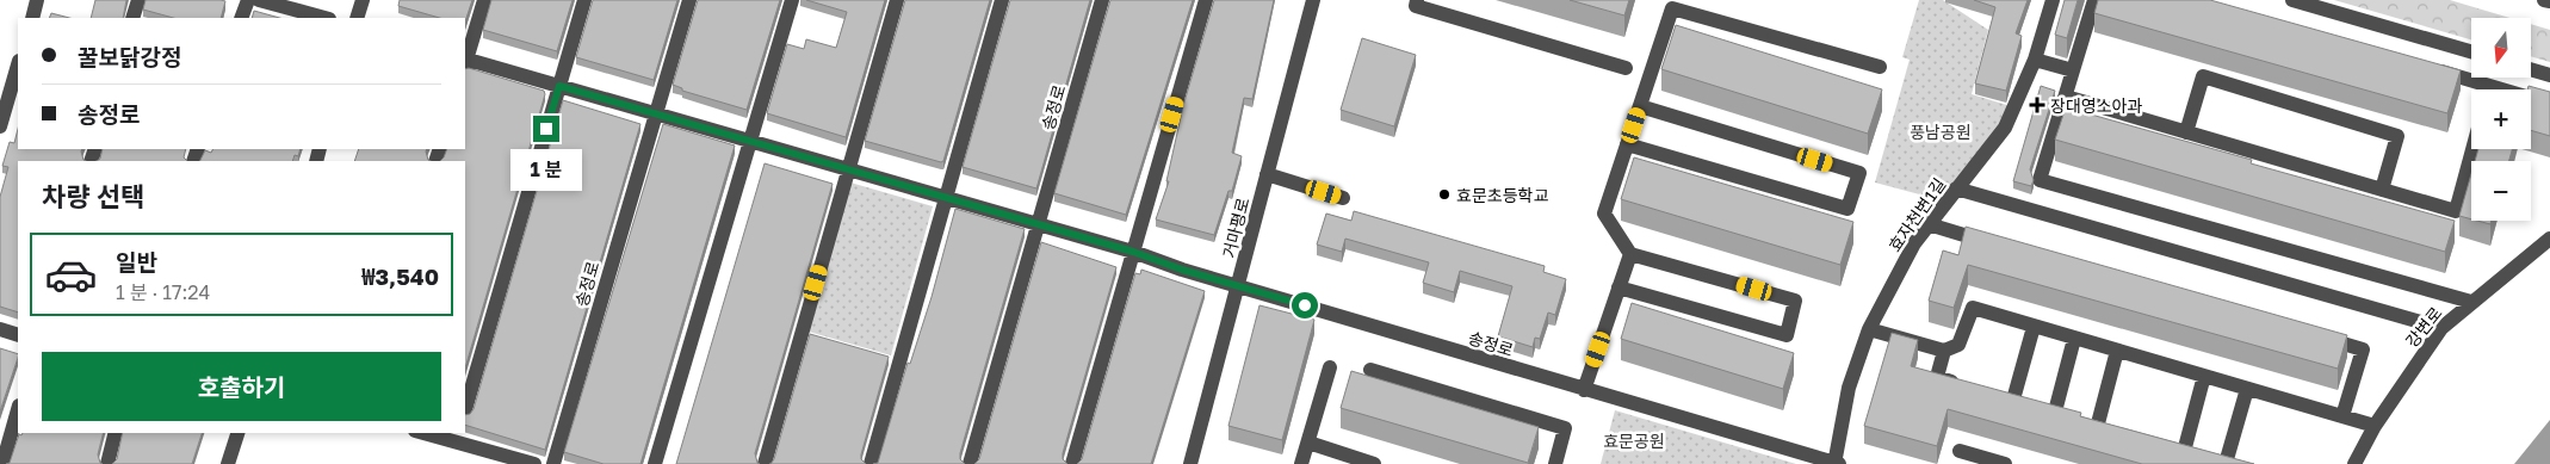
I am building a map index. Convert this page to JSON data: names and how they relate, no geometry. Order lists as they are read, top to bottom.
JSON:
{
  "streets": {
    "street": [
      "송정로",
      "효자천변1길",
      "거마평로",
      "강변로"
    ]
  },
  "crossings": [
    ["송정로", "효자천변1길"],
    ["송정로", "거마평로"]
  ],
  "parks": ["풍남공원", "효문공원"],
  "places": {
    "health": ["장대영소아과"],
    "other": ["효문초등학교"]
  },
  "north": "bottom",
  "page": {
    "map_buttons": ["+", "−"],
    "banner": ["꿀보닭강정", "송정로"],
    "bubble": "1 분",
    "heading": "차량 선택",
    "list": [
      {
        "name": "일반",
        "note": "1 분 · 17:24",
        "value": "₩3,540"
      }
    ],
    "buttons": "호출하기"
  }
}
